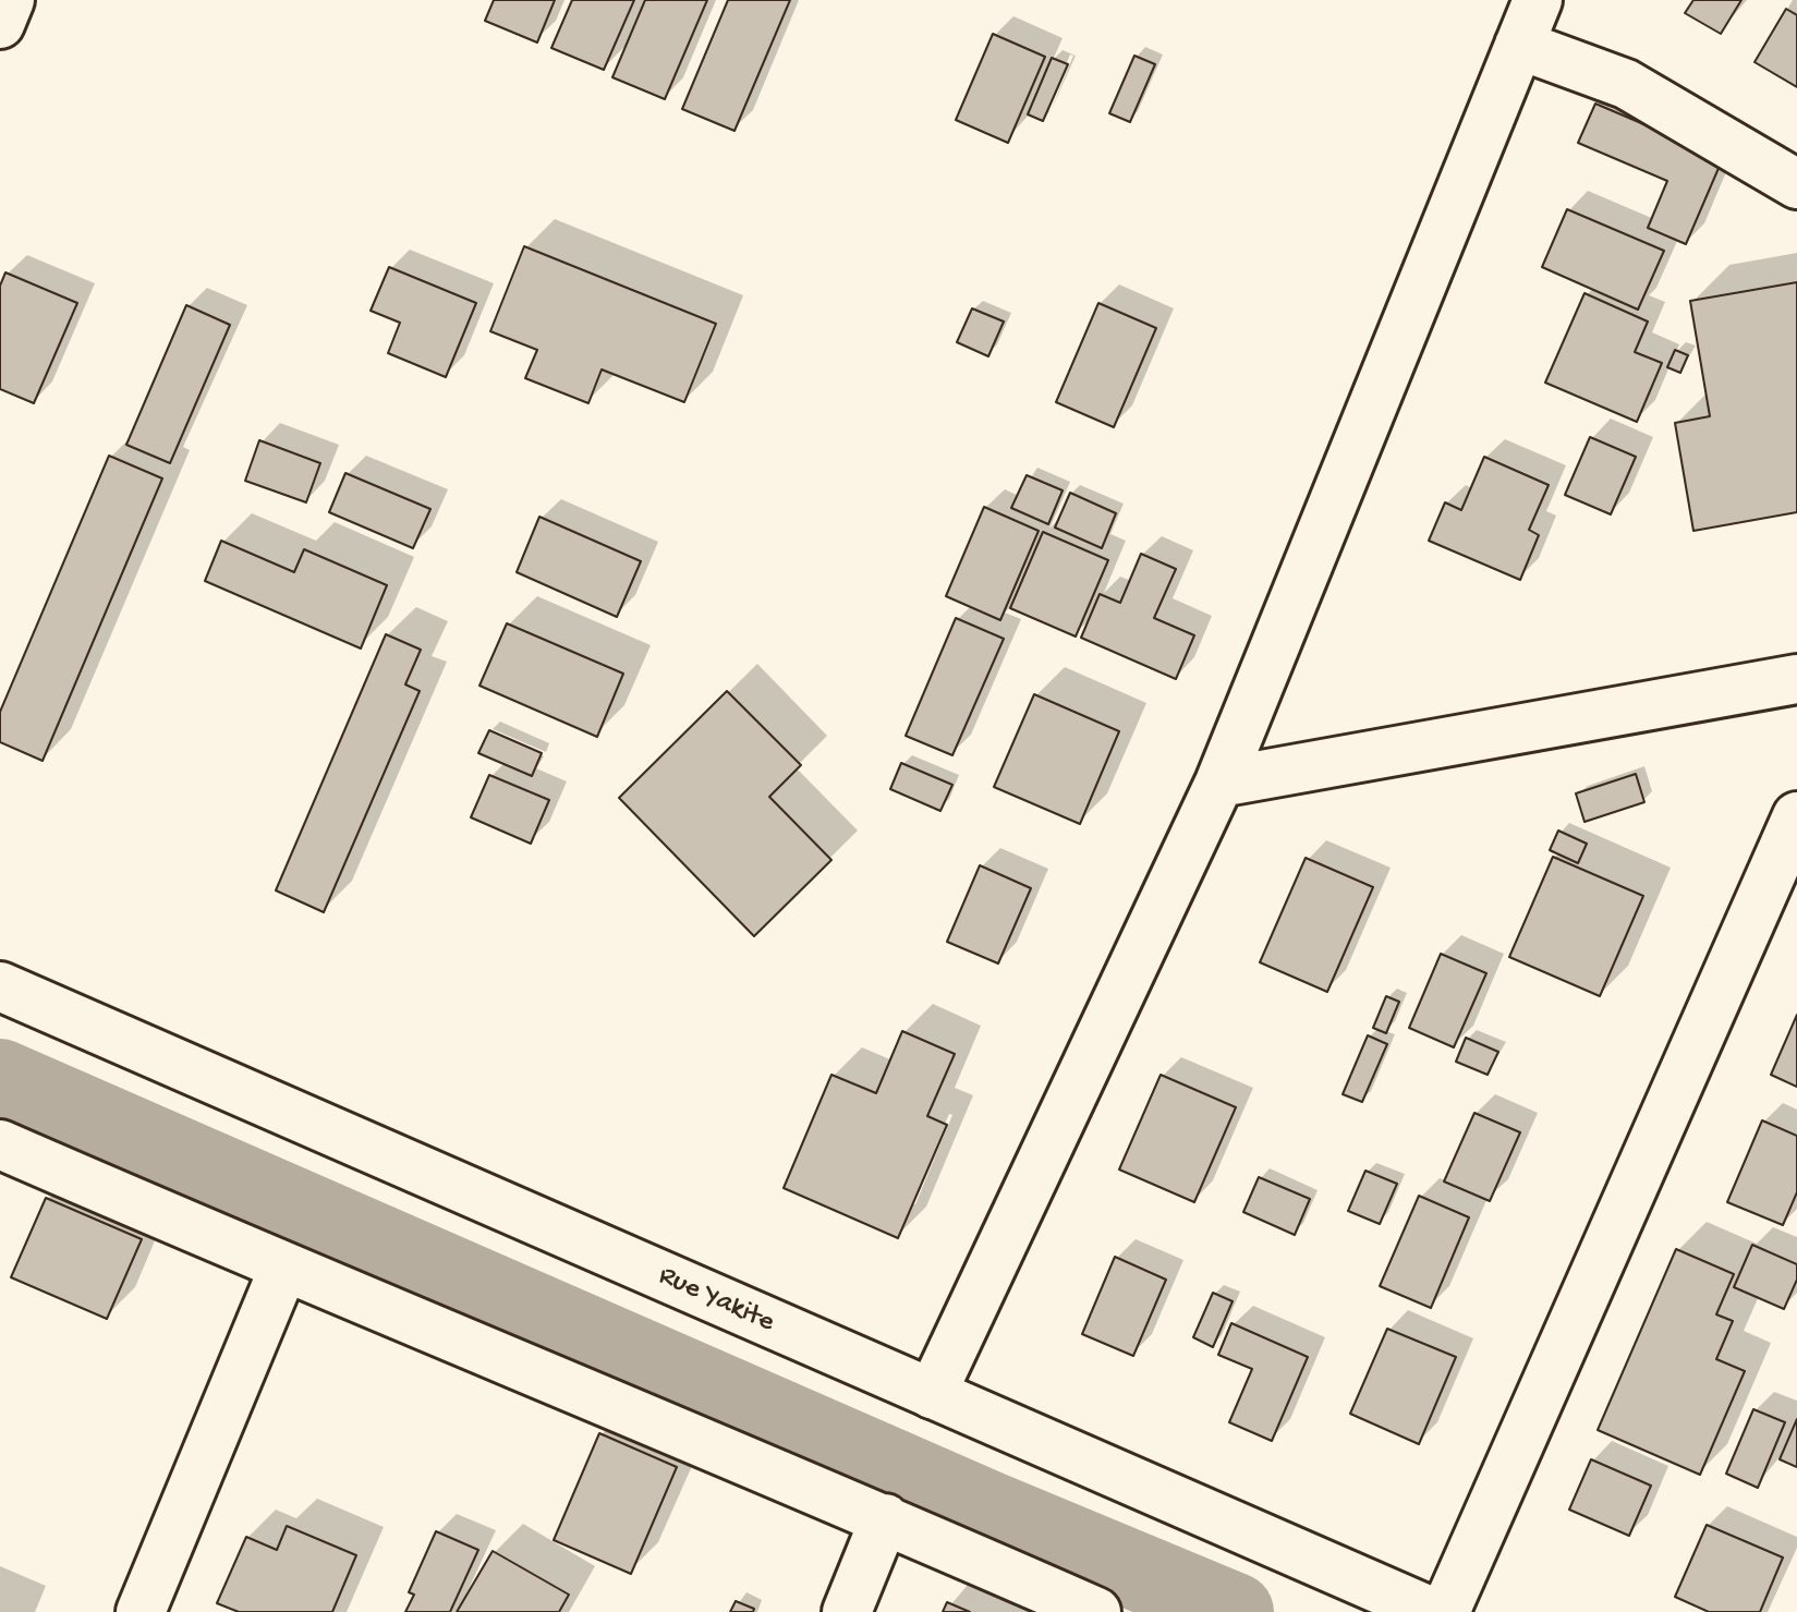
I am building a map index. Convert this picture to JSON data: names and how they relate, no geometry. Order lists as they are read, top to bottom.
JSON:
{
  "streets": {
    "street": ["Rue Yakite"]
  }
}
